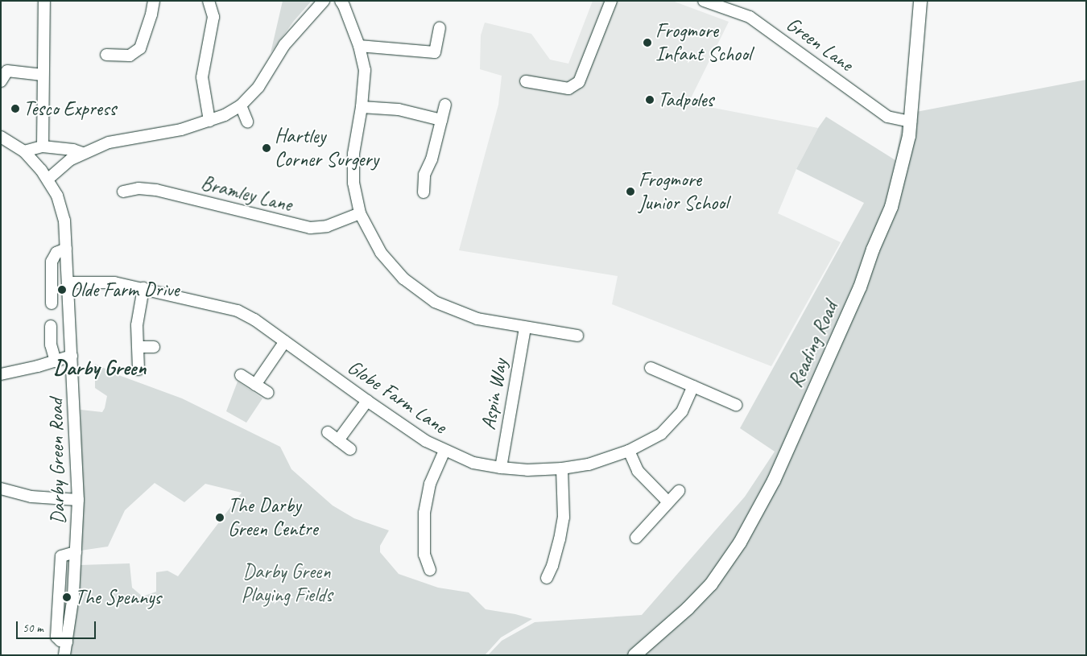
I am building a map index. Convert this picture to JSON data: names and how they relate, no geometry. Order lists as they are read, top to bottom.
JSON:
{
  "streets": {
    "main road": ["Reading Road"],
    "street": [
      "Green Lane",
      "Bramley Lane",
      "Aspin Way",
      "Globe Farm Lane",
      "Darby Green Road"
    ]
  },
  "crossings": [
    ["Green Lane", "Reading Road"],
    ["Aspin Way", "Globe Farm Lane"],
    ["Globe Farm Lane", "Darby Green Road"]
  ],
  "districts": ["Darby Green"],
  "parks": ["Darby Green Playing Fields"],
  "places": [
    "Frogmore Infant School",
    "Tadpoles",
    "Tesco Express",
    "Hartley Corner Surgery",
    "Frogmore Junior School",
    "Olde Farm Drive",
    "The Darby Green Centre",
    "The Spennys"
  ],
  "scale_bar": "50 m"
}
